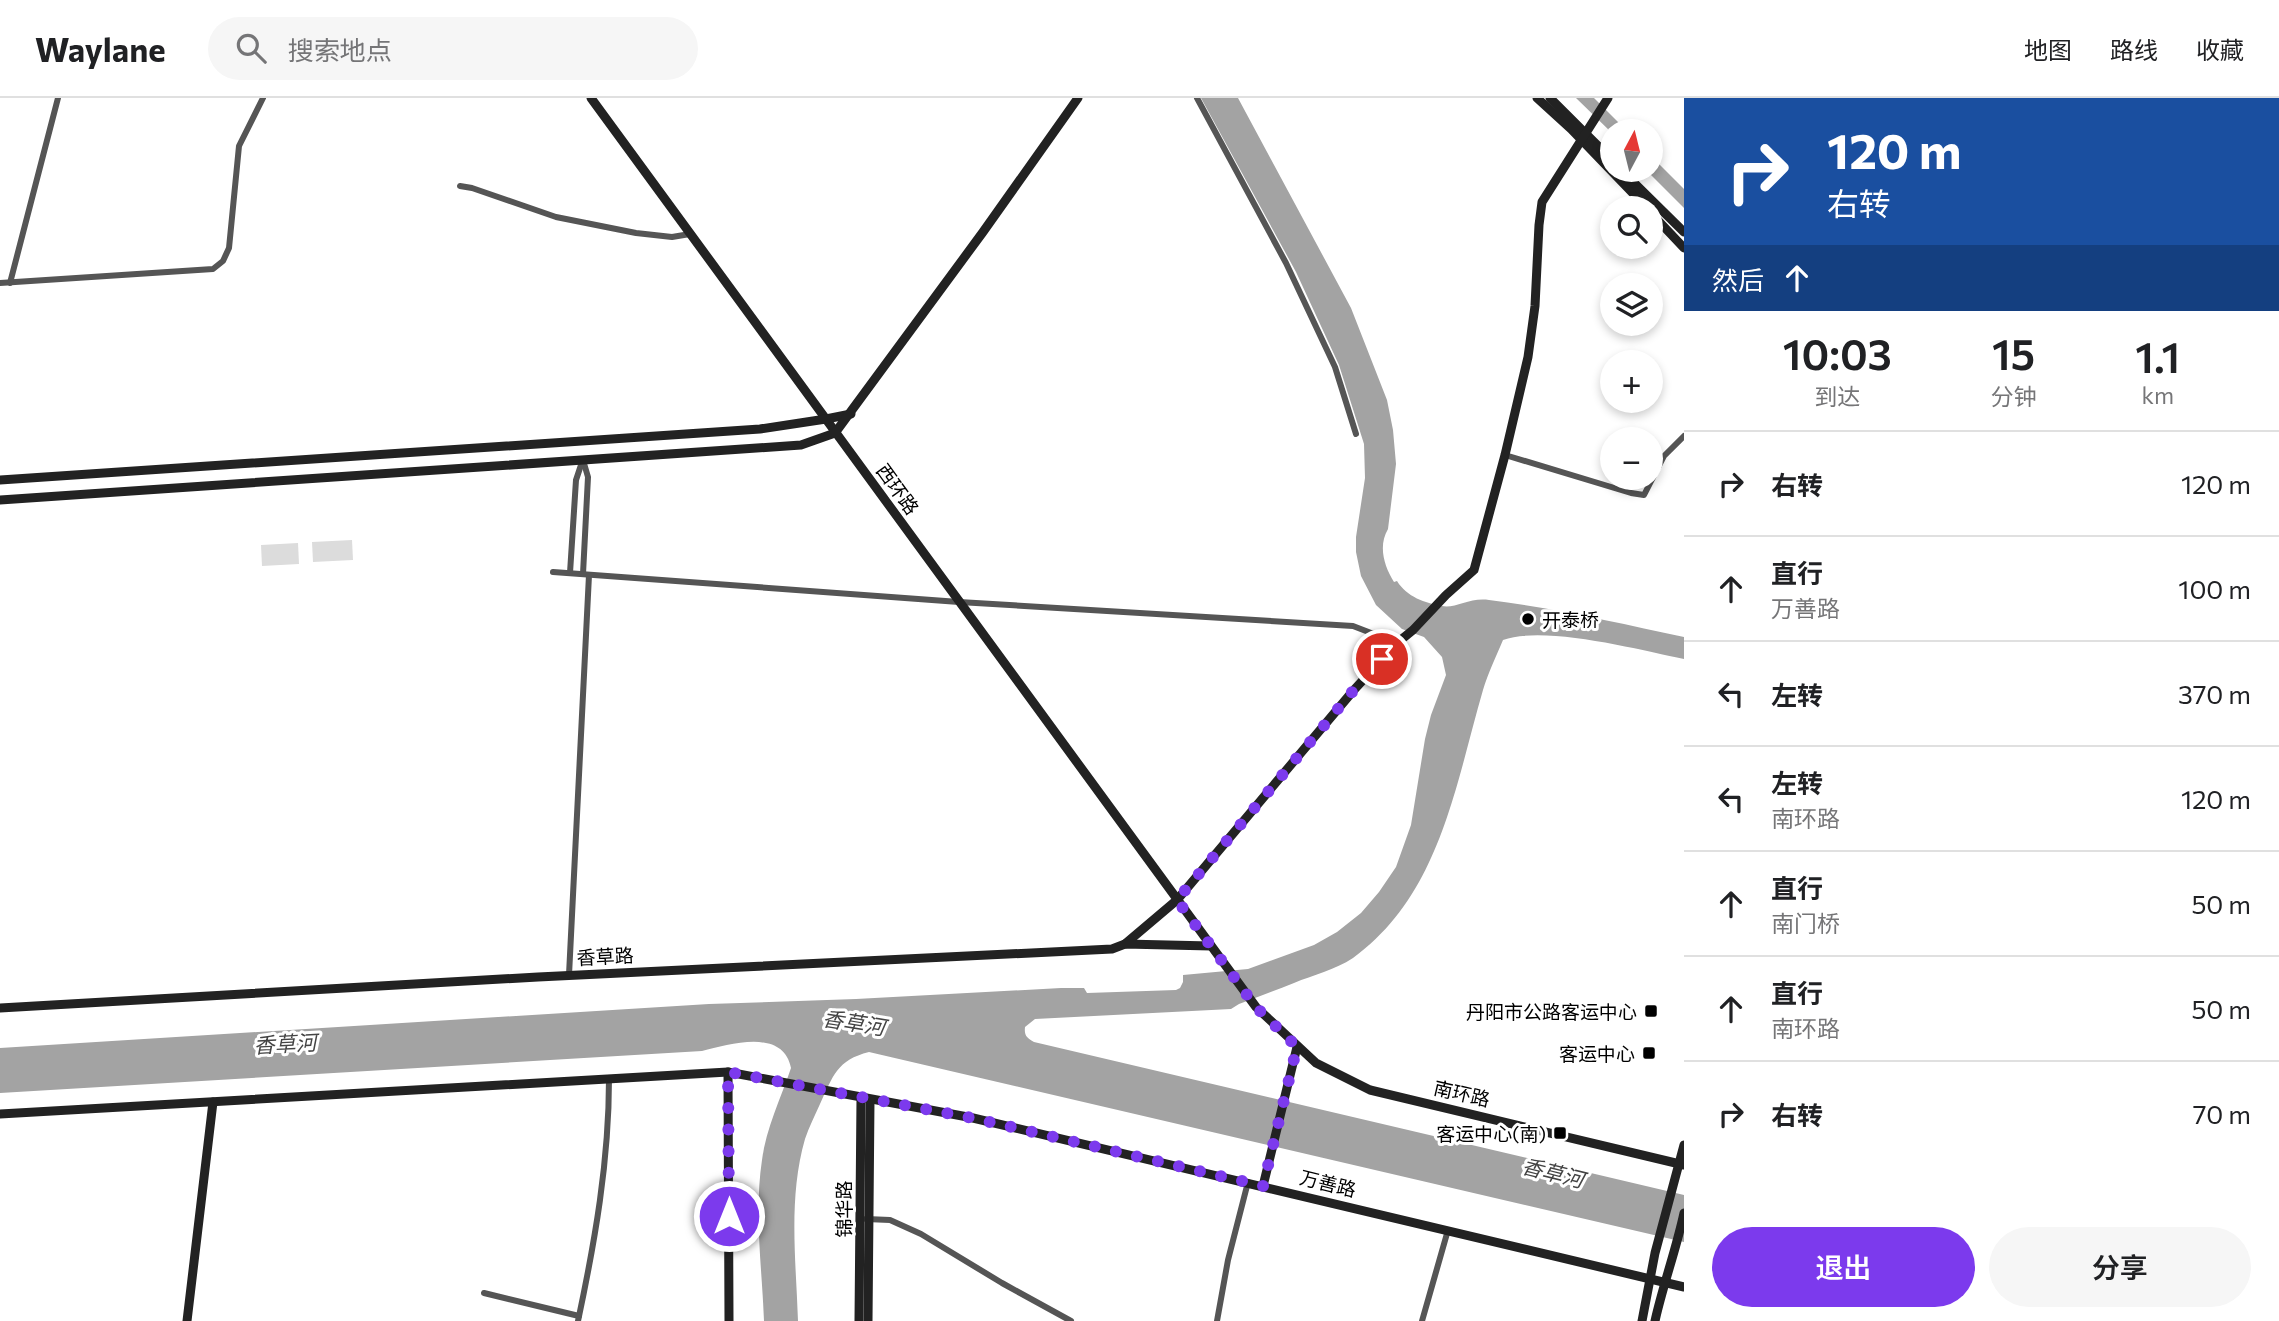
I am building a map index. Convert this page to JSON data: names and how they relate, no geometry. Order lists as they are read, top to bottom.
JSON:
{
  "streets": {
    "street": [
      "西环路",
      "香草路",
      "南环路",
      "万善路",
      "锦华路"
    ]
  },
  "crossings": [
    ["香草路", "南环路"],
    ["万善路", "锦华路"]
  ],
  "water": ["香草河"],
  "places": {
    "other": ["开泰桥"],
    "transit": ["丹阳市公路客运中心", "客运中心", "客运中心(南)"]
  },
  "north": "top",
  "page": {
    "header": "Waylane",
    "search": "搜索地点",
    "nav": ["地图", "路线", "收藏"],
    "turn": ["120 m", "右转"],
    "map_buttons": ["+", "−"],
    "then": "然后",
    "eta": [
      "10:03",
      "到达",
      "15",
      "分钟",
      "1.1",
      "km"
    ],
    "list": [
      {
        "name": "右转",
        "value": "120 m"
      },
      {
        "name": "直行",
        "note": "万善路",
        "value": "100 m"
      },
      {
        "name": "左转",
        "value": "370 m"
      },
      {
        "name": "左转",
        "note": "南环路",
        "value": "120 m"
      },
      {
        "name": "直行",
        "note": "南门桥",
        "value": "50 m"
      },
      {
        "name": "直行",
        "note": "南环路",
        "value": "50 m"
      },
      {
        "name": "右转",
        "value": "70 m"
      }
    ],
    "buttons": ["退出", "分享"]
  }
}
